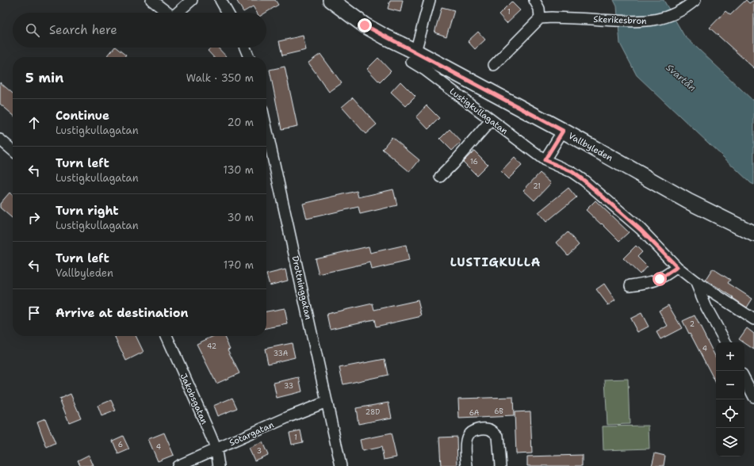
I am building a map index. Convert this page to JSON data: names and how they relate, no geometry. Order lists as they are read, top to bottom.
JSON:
{
  "streets": {
    "main road": ["Vallbyleden"],
    "street": [
      "Skerikesbron",
      "Lustigkullagatan",
      "Drottninggatan",
      "Jakobsgatan",
      "Sotargatan"
    ]
  },
  "crossings": [
    ["Lustigkullagatan", "Vallbyleden"],
    ["Drottninggatan", "Sotargatan"],
    ["Jakobsgatan", "Sotargatan"]
  ],
  "districts": ["LUSTIGKULLA"],
  "water": ["Svartån"],
  "house_numbers": [
    "1",
    "16",
    "21",
    "2",
    "42",
    "4",
    "33A",
    "33",
    "6B",
    "28D",
    "6A",
    "1",
    "6",
    "4",
    "3"
  ],
  "page": {
    "search": "Search here",
    "heading": ["5 min", "Walk · 350 m"],
    "list": [
      ["Continue", "Lustigkullagatan", "20 m"],
      ["Turn left", "Lustigkullagatan", "130 m"],
      ["Turn right", "Lustigkullagatan", "30 m"],
      ["Turn left", "Vallbyleden", "170 m"],
      "Arrive at destination"
    ],
    "map_buttons": ["+", "−"]
  }
}
